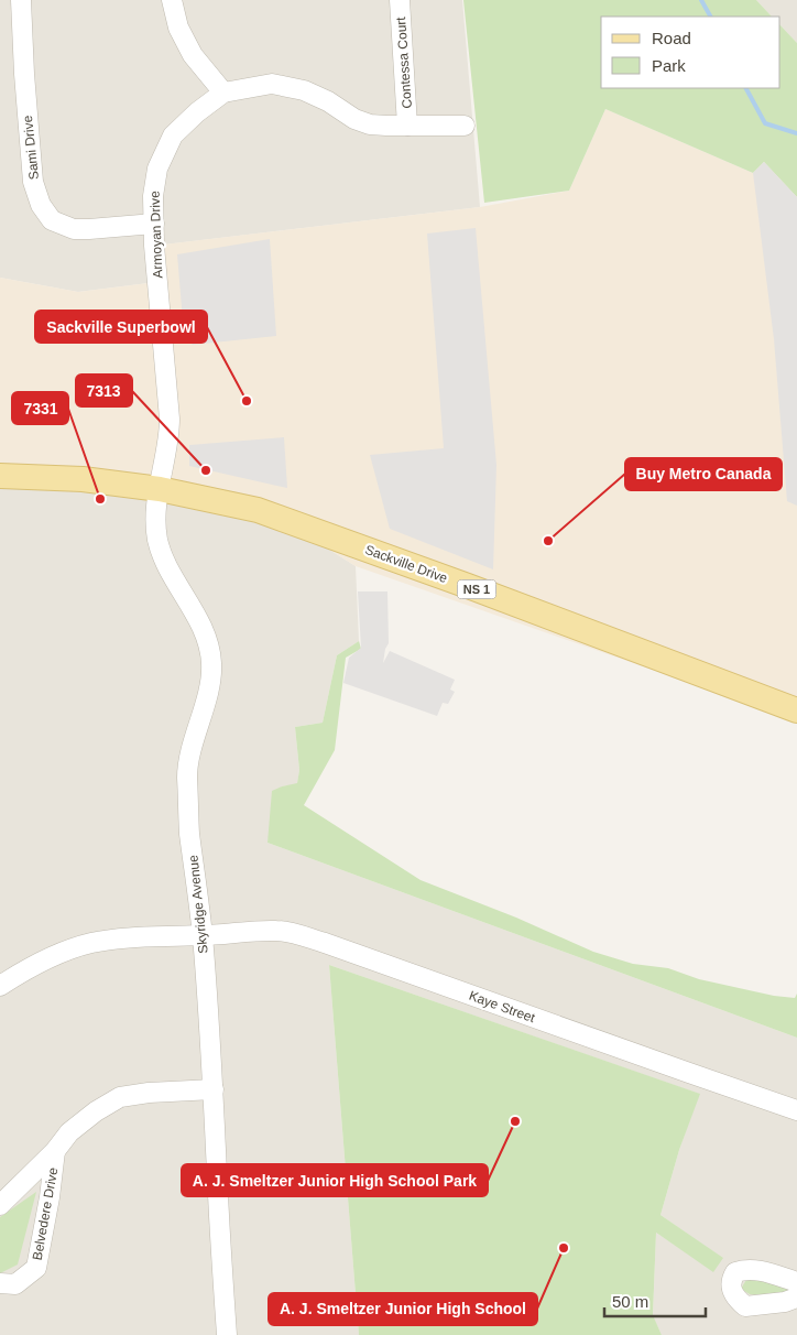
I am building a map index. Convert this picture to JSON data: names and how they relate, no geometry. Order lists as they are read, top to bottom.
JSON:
{
  "streets": {
    "main road": ["Sackville Drive", "NS 1"],
    "street": [
      "Contessa Court",
      "Sami Drive",
      "Armoyan Drive",
      "Skyridge Avenue",
      "Kaye Street",
      "Belvedere Drive"
    ]
  },
  "crossings": [
    ["Contessa Court", "Armoyan Drive"],
    ["Sami Drive", "Armoyan Drive"],
    ["Armoyan Drive", "Sackville Drive"],
    ["Armoyan Drive", "Skyridge Avenue"],
    ["Sackville Drive", "Skyridge Avenue"],
    ["Skyridge Avenue", "Kaye Street"],
    ["Skyridge Avenue", "Belvedere Drive"]
  ],
  "places": [
    "Sackville Superbowl",
    "7313",
    "7331",
    "Buy Metro Canada",
    "A. J. Smeltzer Junior High School Park",
    "A. J. Smeltzer Junior High School"
  ],
  "legend": ["Road", "Park"],
  "scale_bar": "50 m"
}
